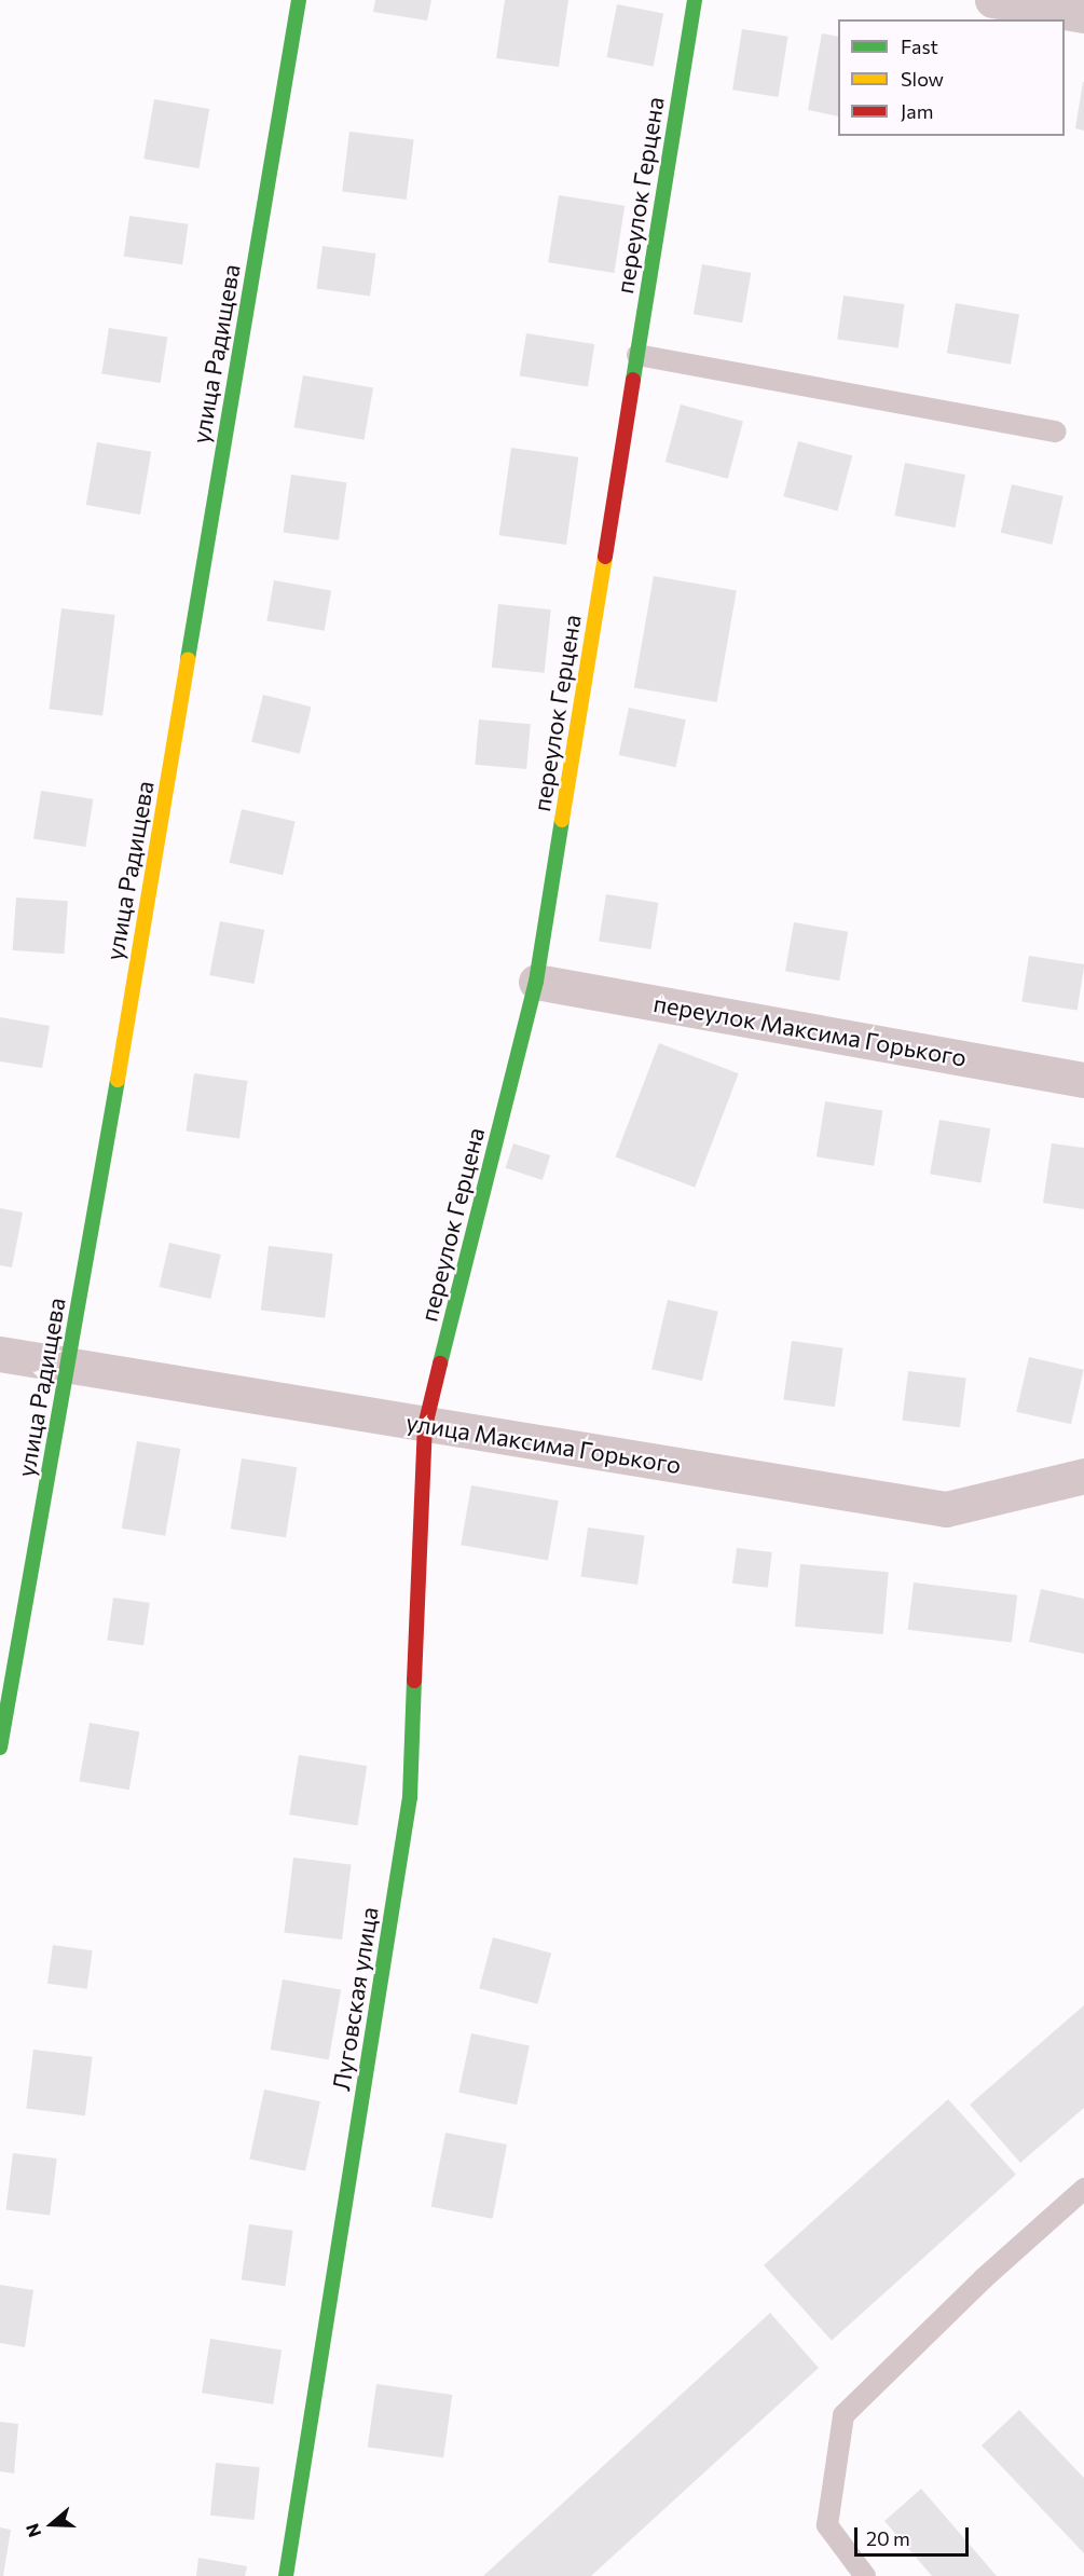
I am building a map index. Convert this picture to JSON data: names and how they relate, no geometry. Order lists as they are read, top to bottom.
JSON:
{
  "streets": {
    "street": [
      "переулок Герцена",
      "улица Радищева",
      "переулок Максима Горького",
      "улица Максима Горького",
      "Луговская улица"
    ]
  },
  "crossings": [
    ["переулок Герцена", "переулок Максима Горького"],
    ["переулок Герцена", "улица Максима Горького"],
    ["переулок Герцена", "Луговская улица"],
    ["улица Радищева", "улица Максима Горького"],
    ["улица Максима Горького", "Луговская улица"]
  ],
  "legend": ["Fast", "Slow", "Jam"],
  "scale_bar": "20 m",
  "north": "left"
}
